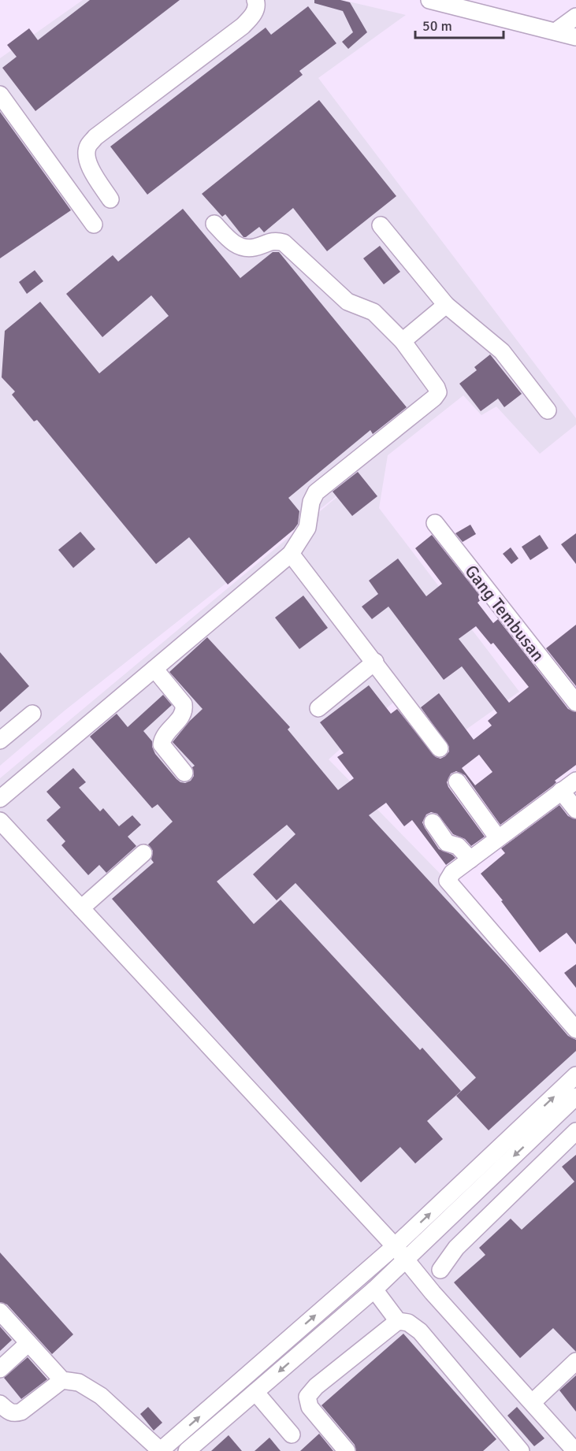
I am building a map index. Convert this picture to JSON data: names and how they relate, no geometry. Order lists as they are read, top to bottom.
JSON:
{
  "streets": {
    "street": ["Gang Tembusan"]
  },
  "scale_bar": "50 m"
}
